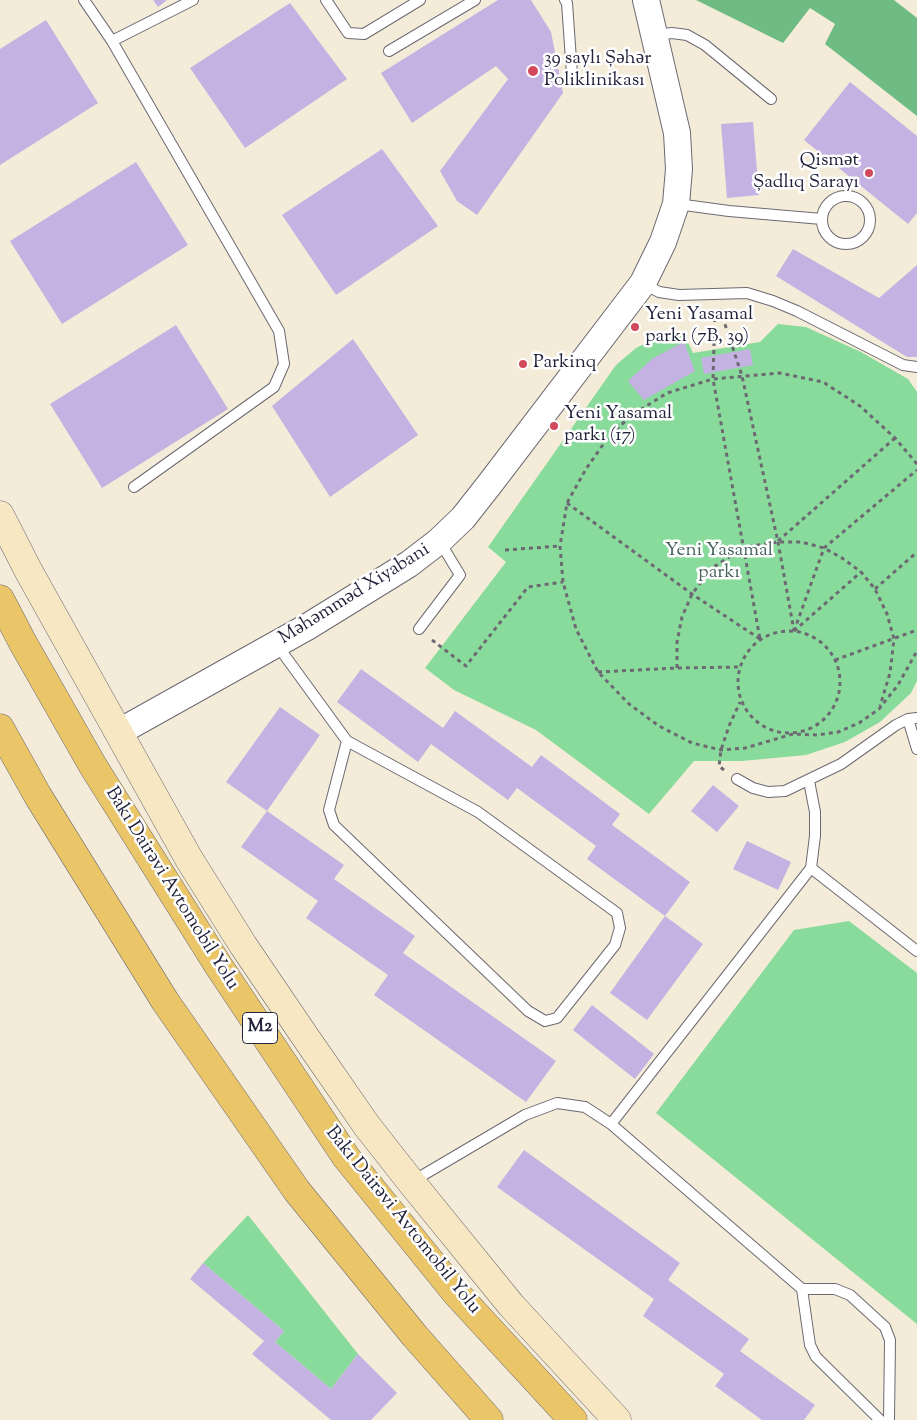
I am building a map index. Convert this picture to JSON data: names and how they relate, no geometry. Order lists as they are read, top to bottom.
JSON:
{
  "streets": {
    "highway": ["Bakı Dairəvi Avtomobil Yolu", "M2"],
    "street": ["Məhəmməd Xiyabani"]
  },
  "parks": ["Yeni Yasamal parkı"],
  "places": [
    "39 saylı Şəhər Poliklinikası",
    "Qismət Şadlıq Sarayı",
    "Yeni Yasamal parkı (7B, 39)",
    "Parkinq",
    "Yeni Yasamal parkı (17)"
  ]
}
